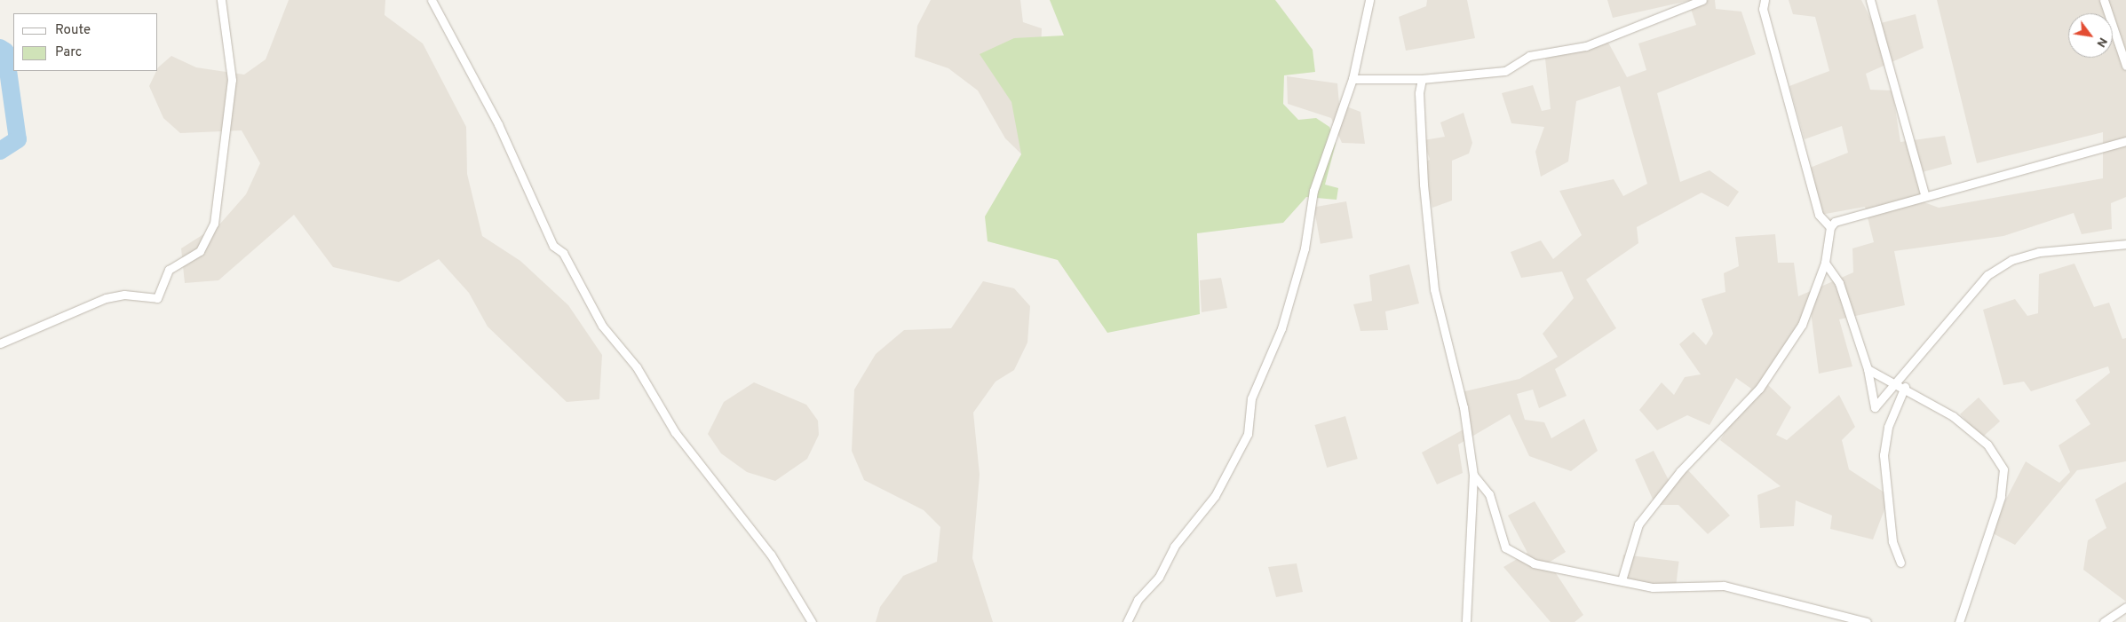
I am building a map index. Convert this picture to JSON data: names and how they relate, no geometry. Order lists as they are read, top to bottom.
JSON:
{
  "legend": ["Route", "Parc"],
  "north": "bottom right"
}
